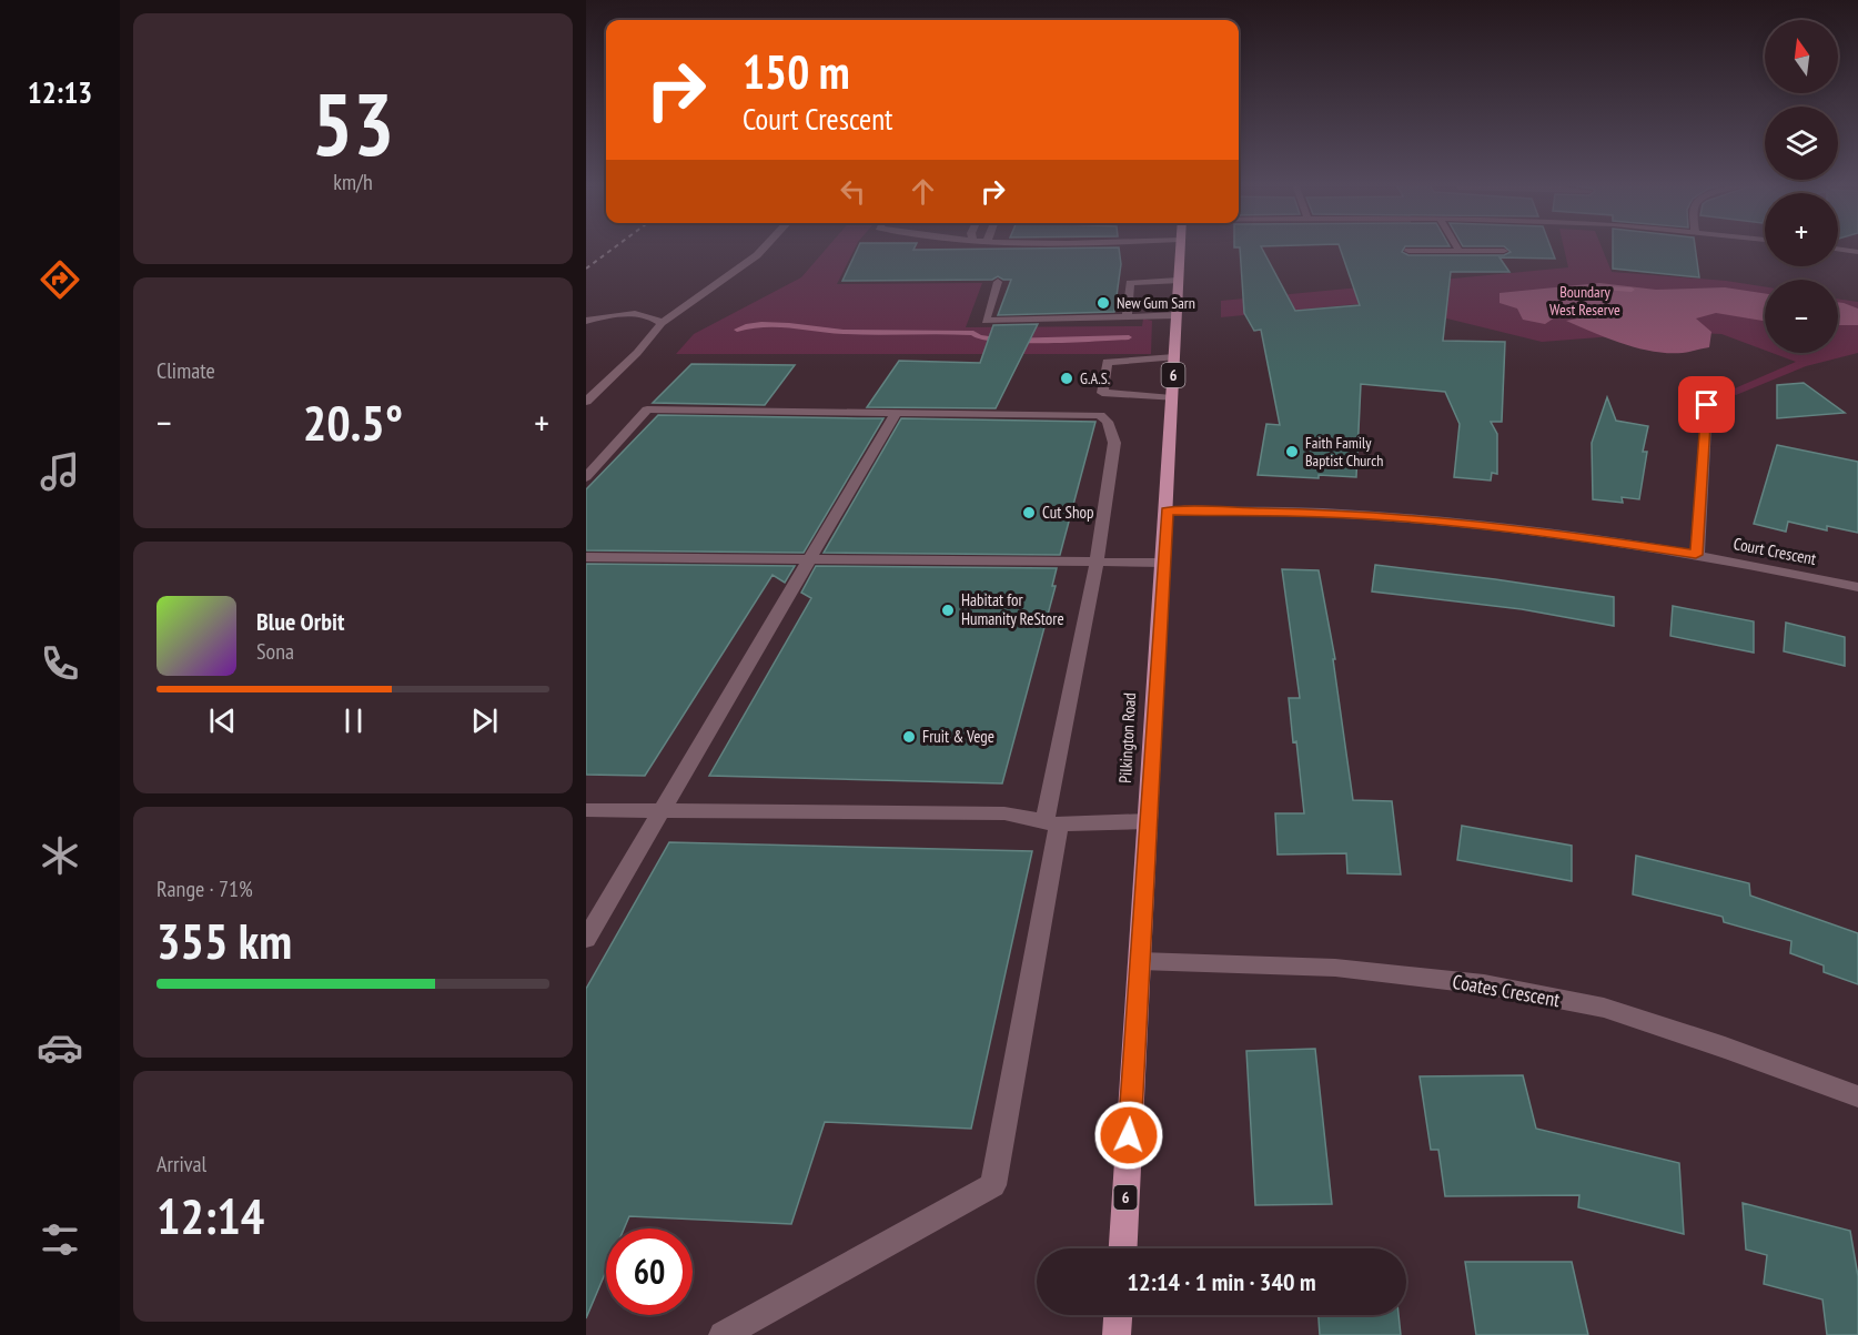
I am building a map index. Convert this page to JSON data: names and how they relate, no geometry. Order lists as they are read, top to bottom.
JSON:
{
  "streets": {
    "main road": ["6", "Pilkington Road"],
    "street": ["Court Crescent", "Coates Crescent"]
  },
  "crossings": [
    ["Court Crescent", "Pilkington Road"],
    ["Pilkington Road", "Coates Crescent"]
  ],
  "parks": ["Boundary West Reserve"],
  "places": [
    "New Gum Sarn",
    "G.A.S.",
    "Faith Family Baptist Church",
    "Cut Shop",
    "Habitat for Humanity ReStore",
    "Fruit & Vege"
  ],
  "north": "top",
  "page": {
    "tabs": "12:13",
    "tile": [
      ["53", "km/h"],
      "Climate",
      ["Range · 71%", "355 km"],
      ["Arrival", "12:14"]
    ],
    "map_buttons": ["+", "−"],
    "turn": ["150 m", "Court Crescent"],
    "heat": ["−", "20.5°", "+"],
    "song": ["Blue Orbit", "Sona"],
    "limit": "60",
    "trip": "12:14 · 1 min · 340 m"
  }
}
